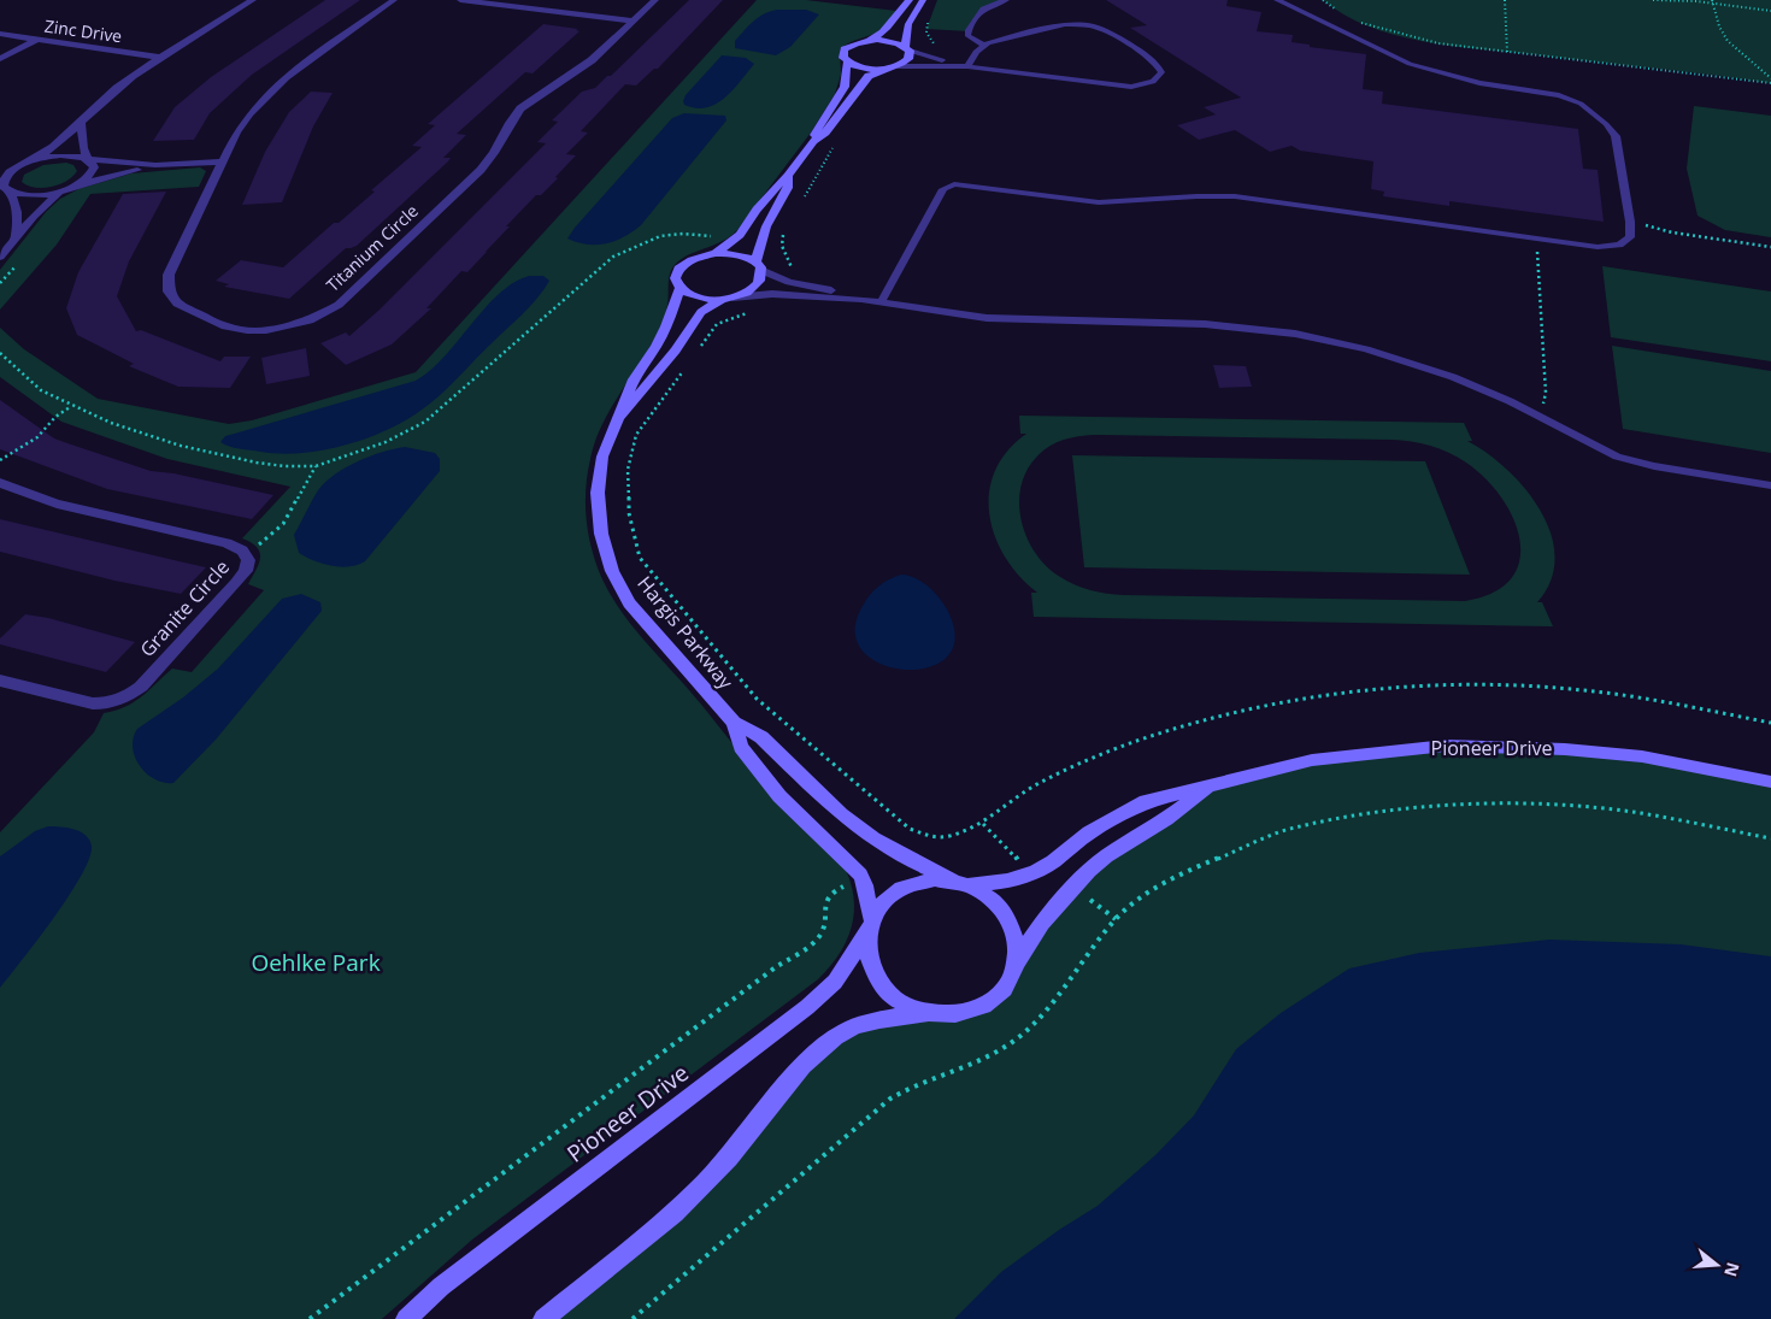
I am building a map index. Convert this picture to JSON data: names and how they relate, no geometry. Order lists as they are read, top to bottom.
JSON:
{
  "streets": {
    "street": [
      "Zinc Drive",
      "Titanium Circle",
      "Granite Circle",
      "Hargis Parkway",
      "Pioneer Drive"
    ]
  },
  "crossings": [
    ["Hargis Parkway", "Pioneer Drive"]
  ],
  "parks": ["Oehlke Park"],
  "north": "right"
}
